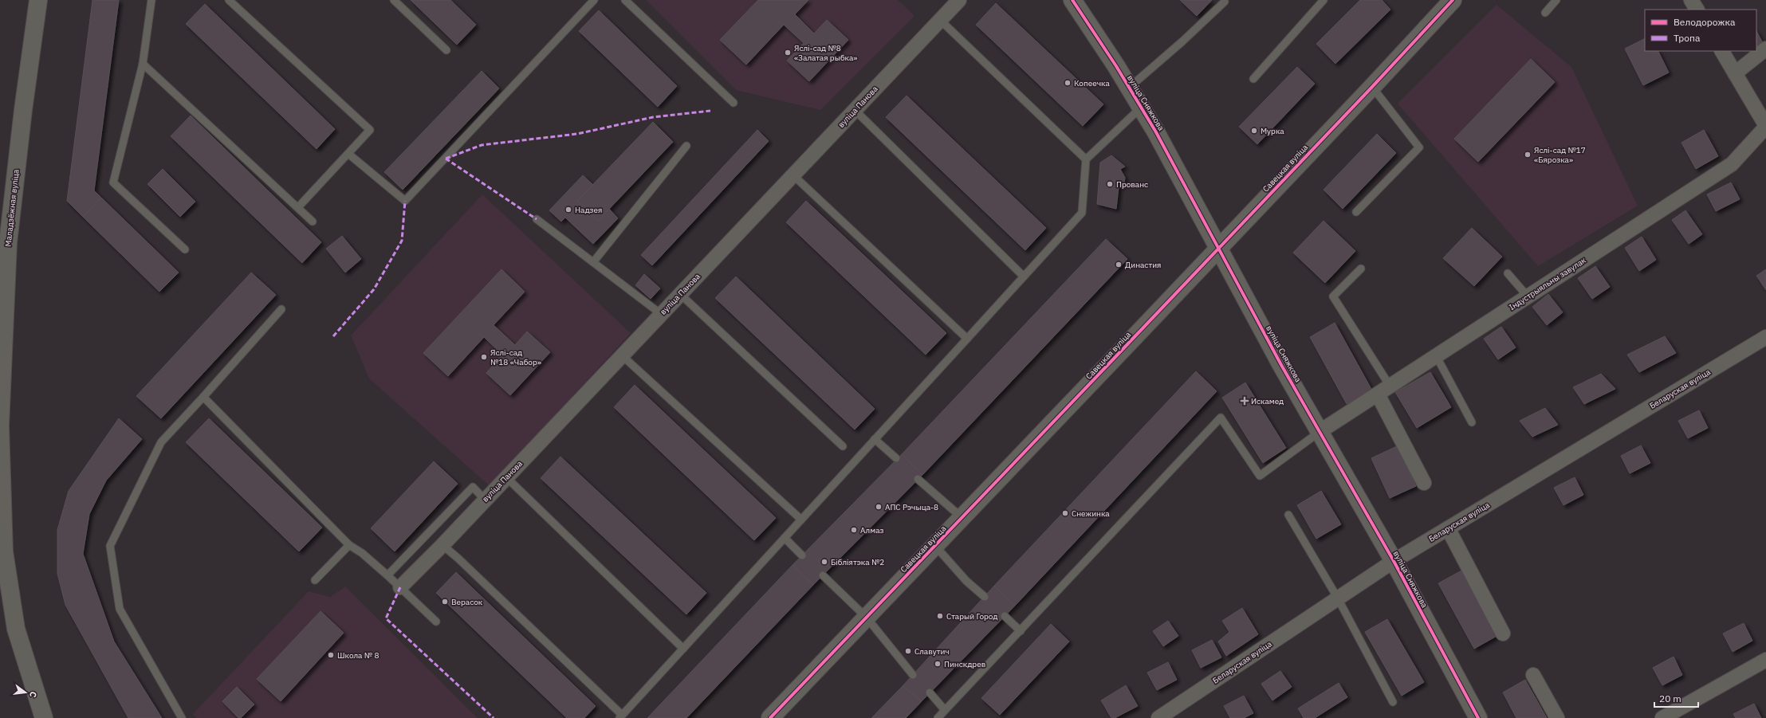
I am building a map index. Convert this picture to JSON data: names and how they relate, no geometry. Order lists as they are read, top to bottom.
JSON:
{
  "streets": {
    "street": [
      "вуліца Сняжкова",
      "вуліца Панова",
      "Савецкая вуліца",
      "Маладзёжная вуліца",
      "Індустрыяльны завулак",
      "Беларуская вуліца"
    ]
  },
  "crossings": [
    ["вуліца Сняжкова", "Савецкая вуліца"],
    ["вуліца Сняжкова", "Індустрыяльны завулак"],
    ["вуліца Сняжкова", "Беларуская вуліца"]
  ],
  "places": {
    "other": [
      "Яслі-сад №8 «Залатая рыбка»",
      "Копеечка",
      "Мурка",
      "Яслі-сад №17 «Бярозка»",
      "Прованс",
      "Надзея",
      "Династия",
      "Яслі-сад №18 «Чабор»",
      "АПС Рэчыца-8",
      "Снежинка",
      "Алмаз",
      "Бібліятэка №2",
      "Верасок",
      "Старый Город",
      "Славутич",
      "Школа № 8",
      "Пинскдрев"
    ],
    "health": ["Искамед"]
  },
  "legend": ["Велодорожка", "Тропа"],
  "scale_bar": "20 m",
  "north": "right"
}
